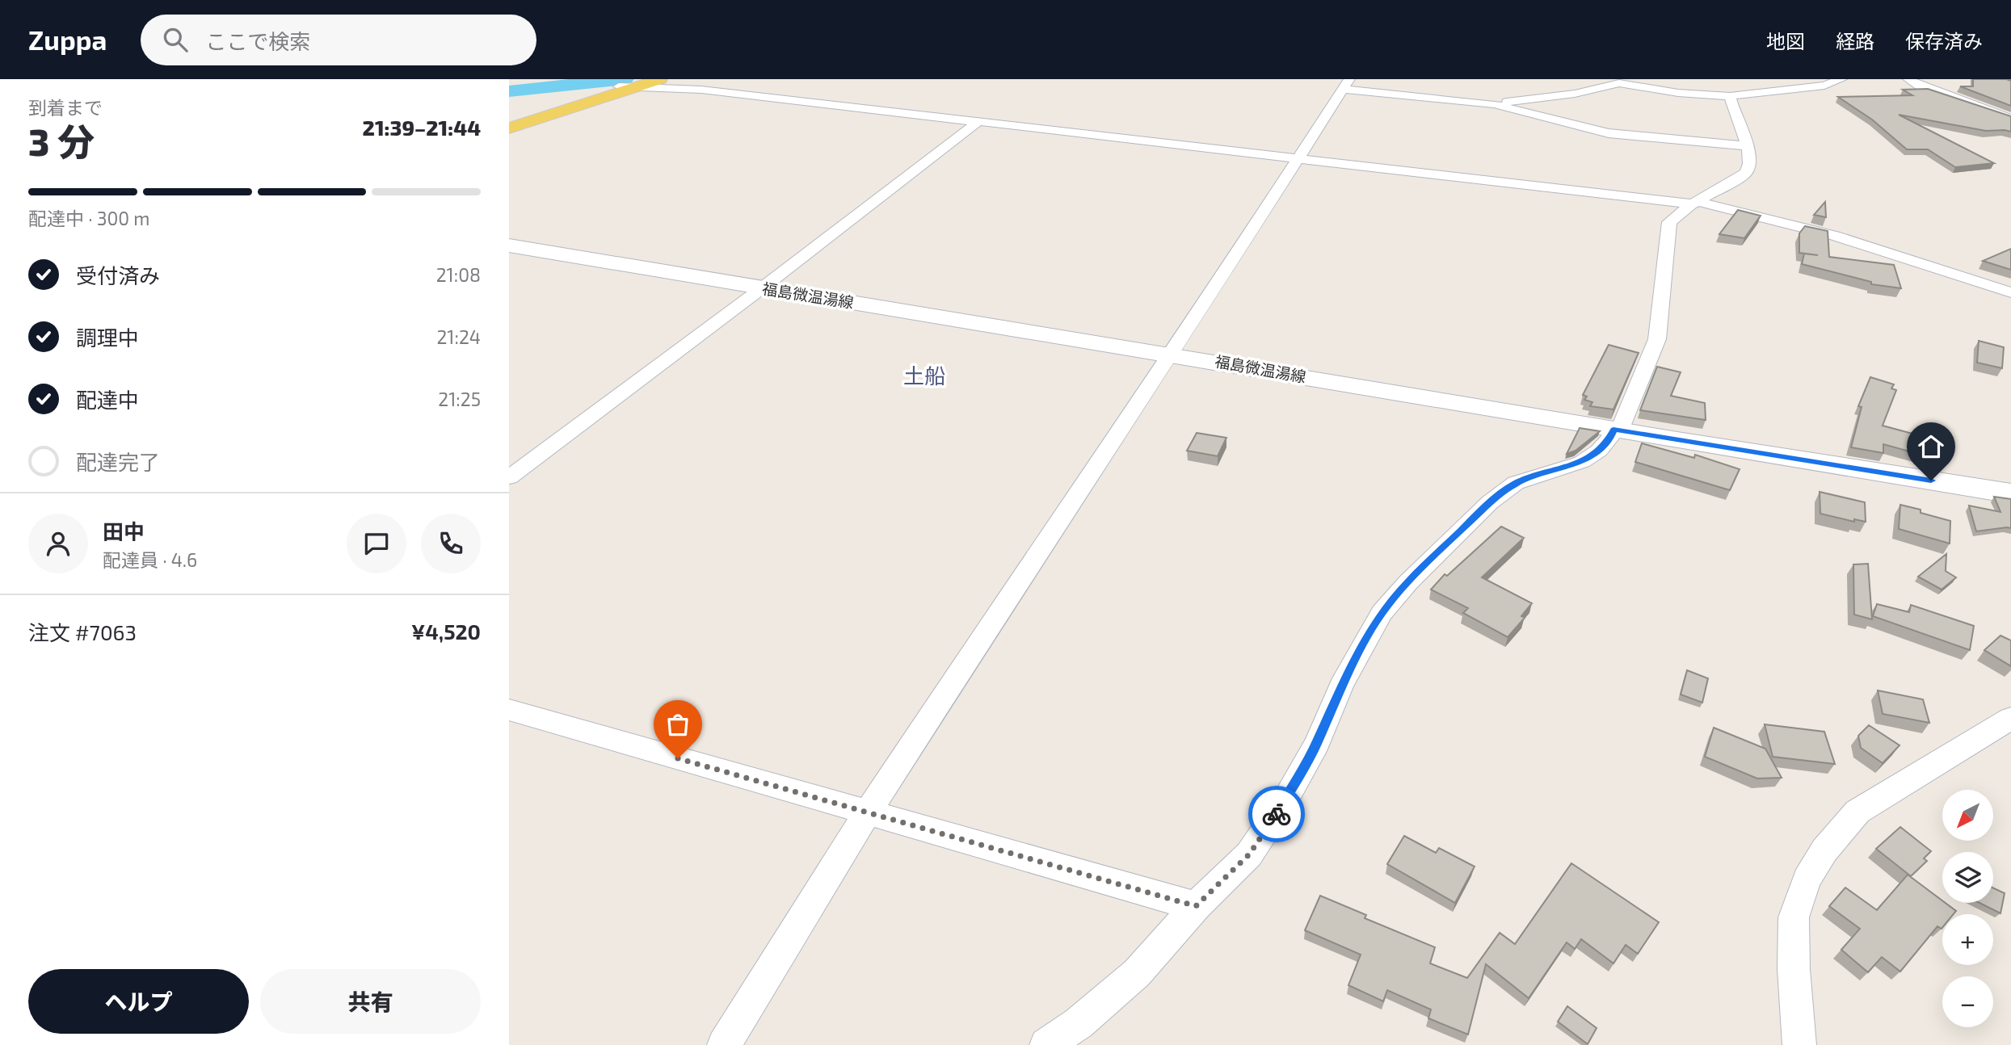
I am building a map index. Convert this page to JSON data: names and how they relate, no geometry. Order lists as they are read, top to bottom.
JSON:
{
  "streets": {
    "main road": ["福島微温湯線"]
  },
  "districts": ["土船"],
  "north": "bottom left",
  "page": {
    "header": "Zuppa",
    "search": "ここで検索",
    "nav": ["地図", "経路", "保存済み"],
    "heading": ["3 分", "到着まで", "21:39–21:44"],
    "panel": [
      "田中",
      "配達員 · 4.6",
      "注文 #7063",
      "¥4,520"
    ],
    "bar": "配達中 · 300 m",
    "list": [
      ["受付済み", "21:08"],
      ["調理中", "21:24"],
      ["配達中", "21:25"],
      "配達完了"
    ],
    "map_buttons": ["+", "−"],
    "buttons": ["ヘルプ", "共有"]
  }
}
